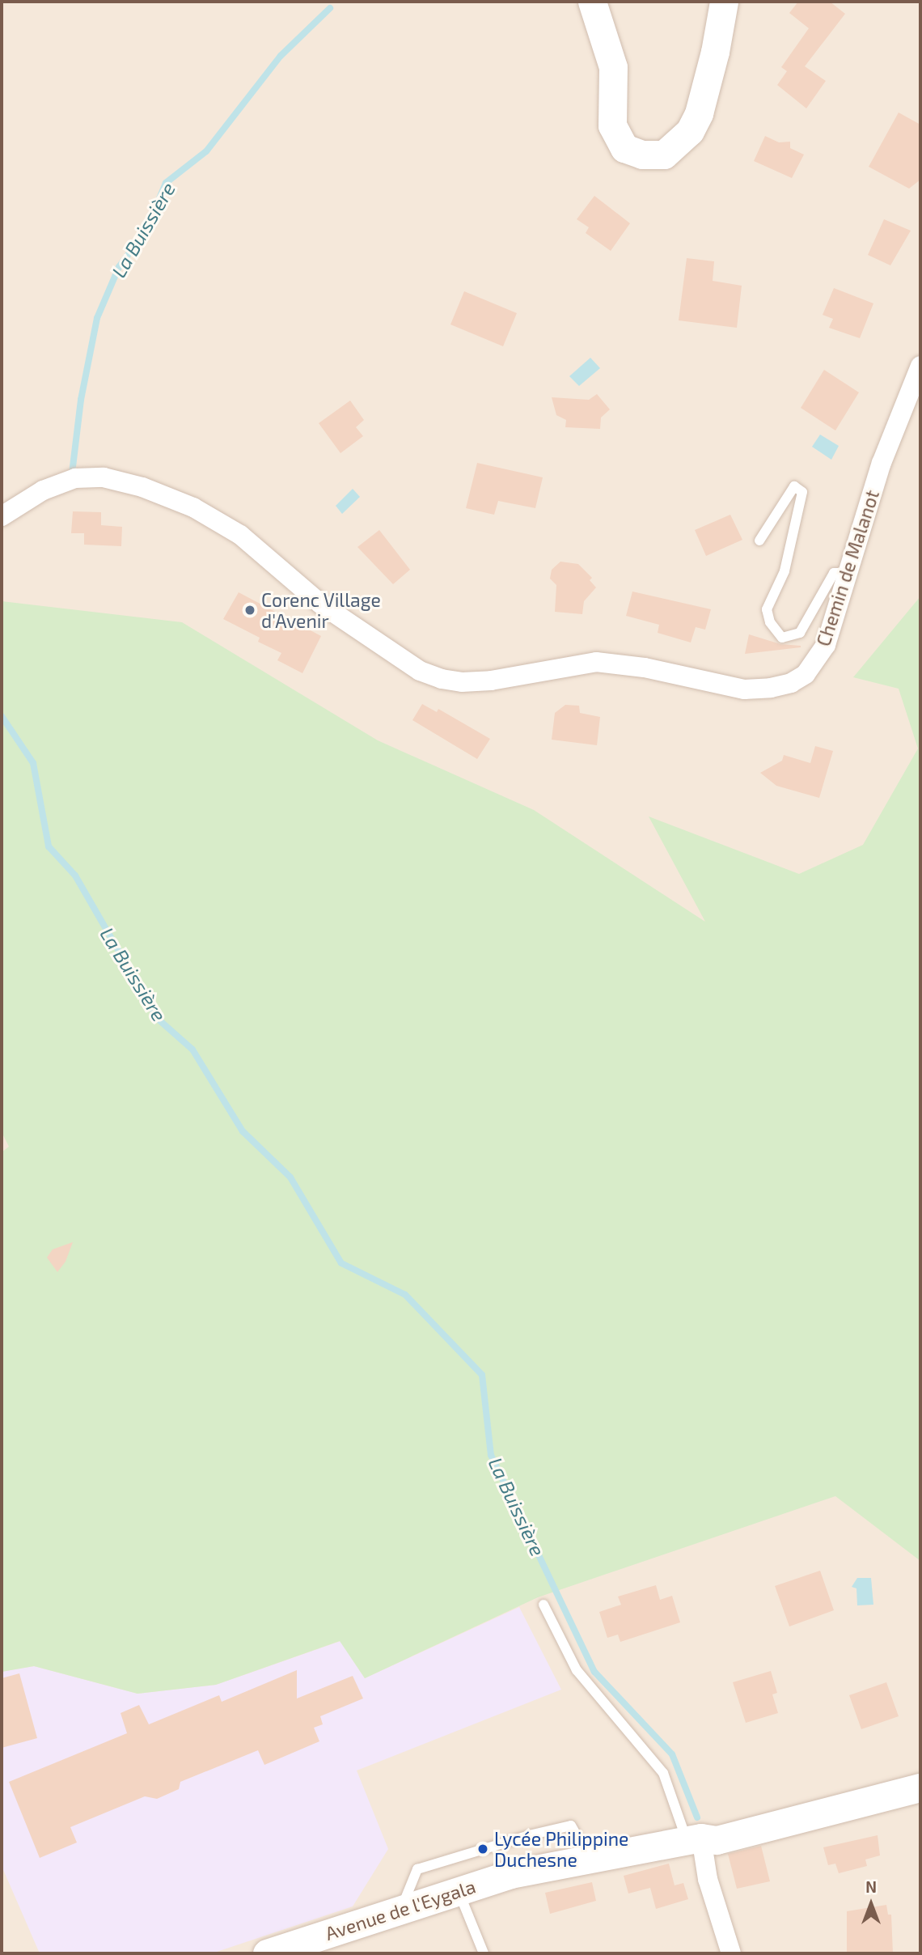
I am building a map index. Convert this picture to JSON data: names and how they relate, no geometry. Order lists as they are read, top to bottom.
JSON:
{
  "streets": {
    "street": ["Chemin de Malanot", "Avenue de l'Eygala"]
  },
  "water": ["La Buissière"],
  "places": ["Corenc Village d'Avenir", "Lycée Philippine Duchesne"],
  "north": "top"
}
